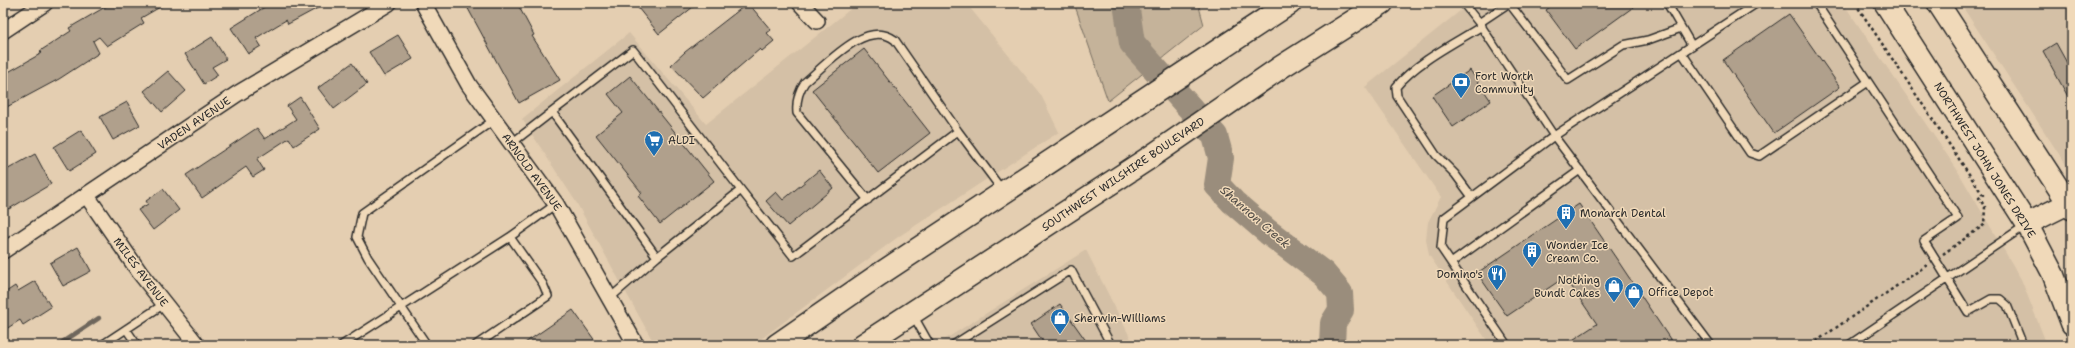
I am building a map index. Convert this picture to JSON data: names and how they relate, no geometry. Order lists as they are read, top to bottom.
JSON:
{
  "streets": {
    "main road": ["NORTHWEST JOHN JONES DRIVE", "SOUTHWEST WILSHIRE BOULEVARD"],
    "street": ["VADEN AVENUE", "ARNOLD AVENUE", "MILES AVENUE"]
  },
  "crossings": [
    ["VADEN AVENUE", "MILES AVENUE"]
  ],
  "water": ["Shannon Creek"],
  "places": {
    "bank": ["Fort Worth Community"],
    "supermarket": ["ALDI"],
    "building": ["Monarch Dental", "Wonder Ice Cream Co."],
    "restaurant": ["Domino's"],
    "shop": ["Nothing Bundt Cakes", "Office Depot", "Sherwin-Williams"]
  }
}
